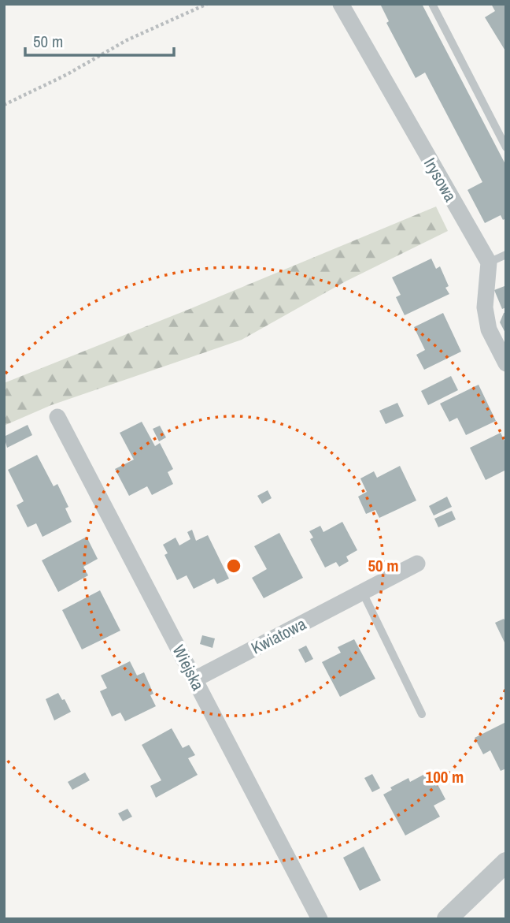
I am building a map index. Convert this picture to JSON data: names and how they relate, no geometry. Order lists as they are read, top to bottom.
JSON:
{
  "streets": {
    "street": ["Irysowa", "Kwiatowa", "Wiejska"]
  },
  "crossings": [
    ["Kwiatowa", "Wiejska"]
  ],
  "scale_bar": "50 m",
  "rings": ["50 m", "100 m"]
}
